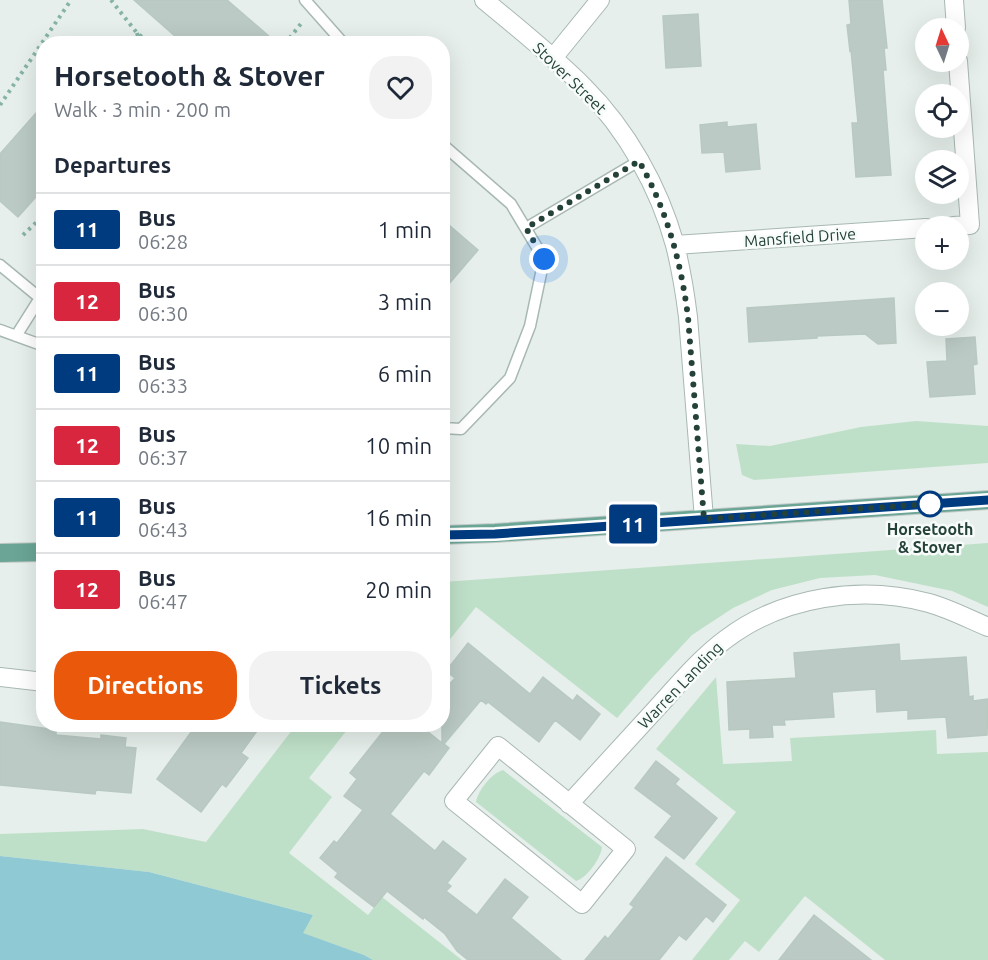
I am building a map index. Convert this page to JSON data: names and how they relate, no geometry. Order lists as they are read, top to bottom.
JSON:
{
  "streets": {
    "street": ["Stover Street", "Mansfield Drive", "Warren Landing"]
  },
  "crossings": [
    ["Stover Street", "Mansfield Drive"]
  ],
  "places": ["Horsetooth & Stover"],
  "lines": ["bus line 11"],
  "north": "top",
  "page": {
    "on_map": "11",
    "map_buttons": ["+", "−"],
    "heading": [
      ["Horsetooth & Stover", "Walk · 3 min · 200 m"],
      "Departures"
    ],
    "list": [
      {
        "mark": "11",
        "name": "Bus",
        "note": "06:28",
        "value": "1 min"
      },
      {
        "mark": "12",
        "name": "Bus",
        "note": "06:30",
        "value": "3 min"
      },
      {
        "mark": "11",
        "name": "Bus",
        "note": "06:33",
        "value": "6 min"
      },
      {
        "mark": "12",
        "name": "Bus",
        "note": "06:37",
        "value": "10 min"
      },
      {
        "mark": "11",
        "name": "Bus",
        "note": "06:43",
        "value": "16 min"
      },
      {
        "mark": "12",
        "name": "Bus",
        "note": "06:47",
        "value": "20 min"
      }
    ],
    "buttons": ["Directions", "Tickets"]
  }
}
